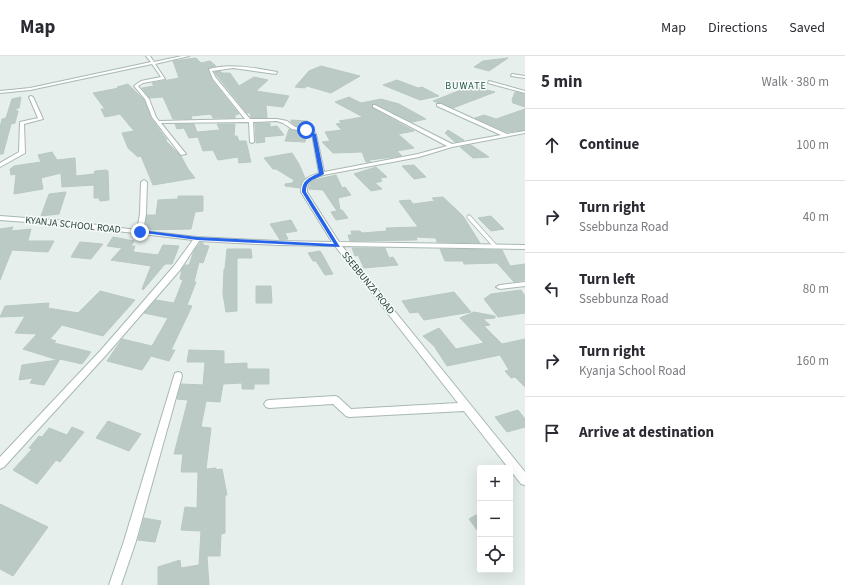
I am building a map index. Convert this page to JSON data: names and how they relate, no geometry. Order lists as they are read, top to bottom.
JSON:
{
  "streets": {
    "street": ["KYANJA SCHOOL ROAD", "SSEBBUNZA ROAD"]
  },
  "crossings": [
    ["KYANJA SCHOOL ROAD", "SSEBBUNZA ROAD"]
  ],
  "districts": ["BUWATE"],
  "page": {
    "header": "Map",
    "nav": ["Map", "Directions", "Saved"],
    "heading": ["5 min", "Walk · 380 m"],
    "list": [
      ["Continue", "100 m"],
      ["Turn right", "Ssebbunza Road", "40 m"],
      ["Turn left", "Ssebbunza Road", "80 m"],
      ["Turn right", "Kyanja School Road", "160 m"],
      "Arrive at destination"
    ],
    "map_buttons": ["+", "−"]
  }
}
